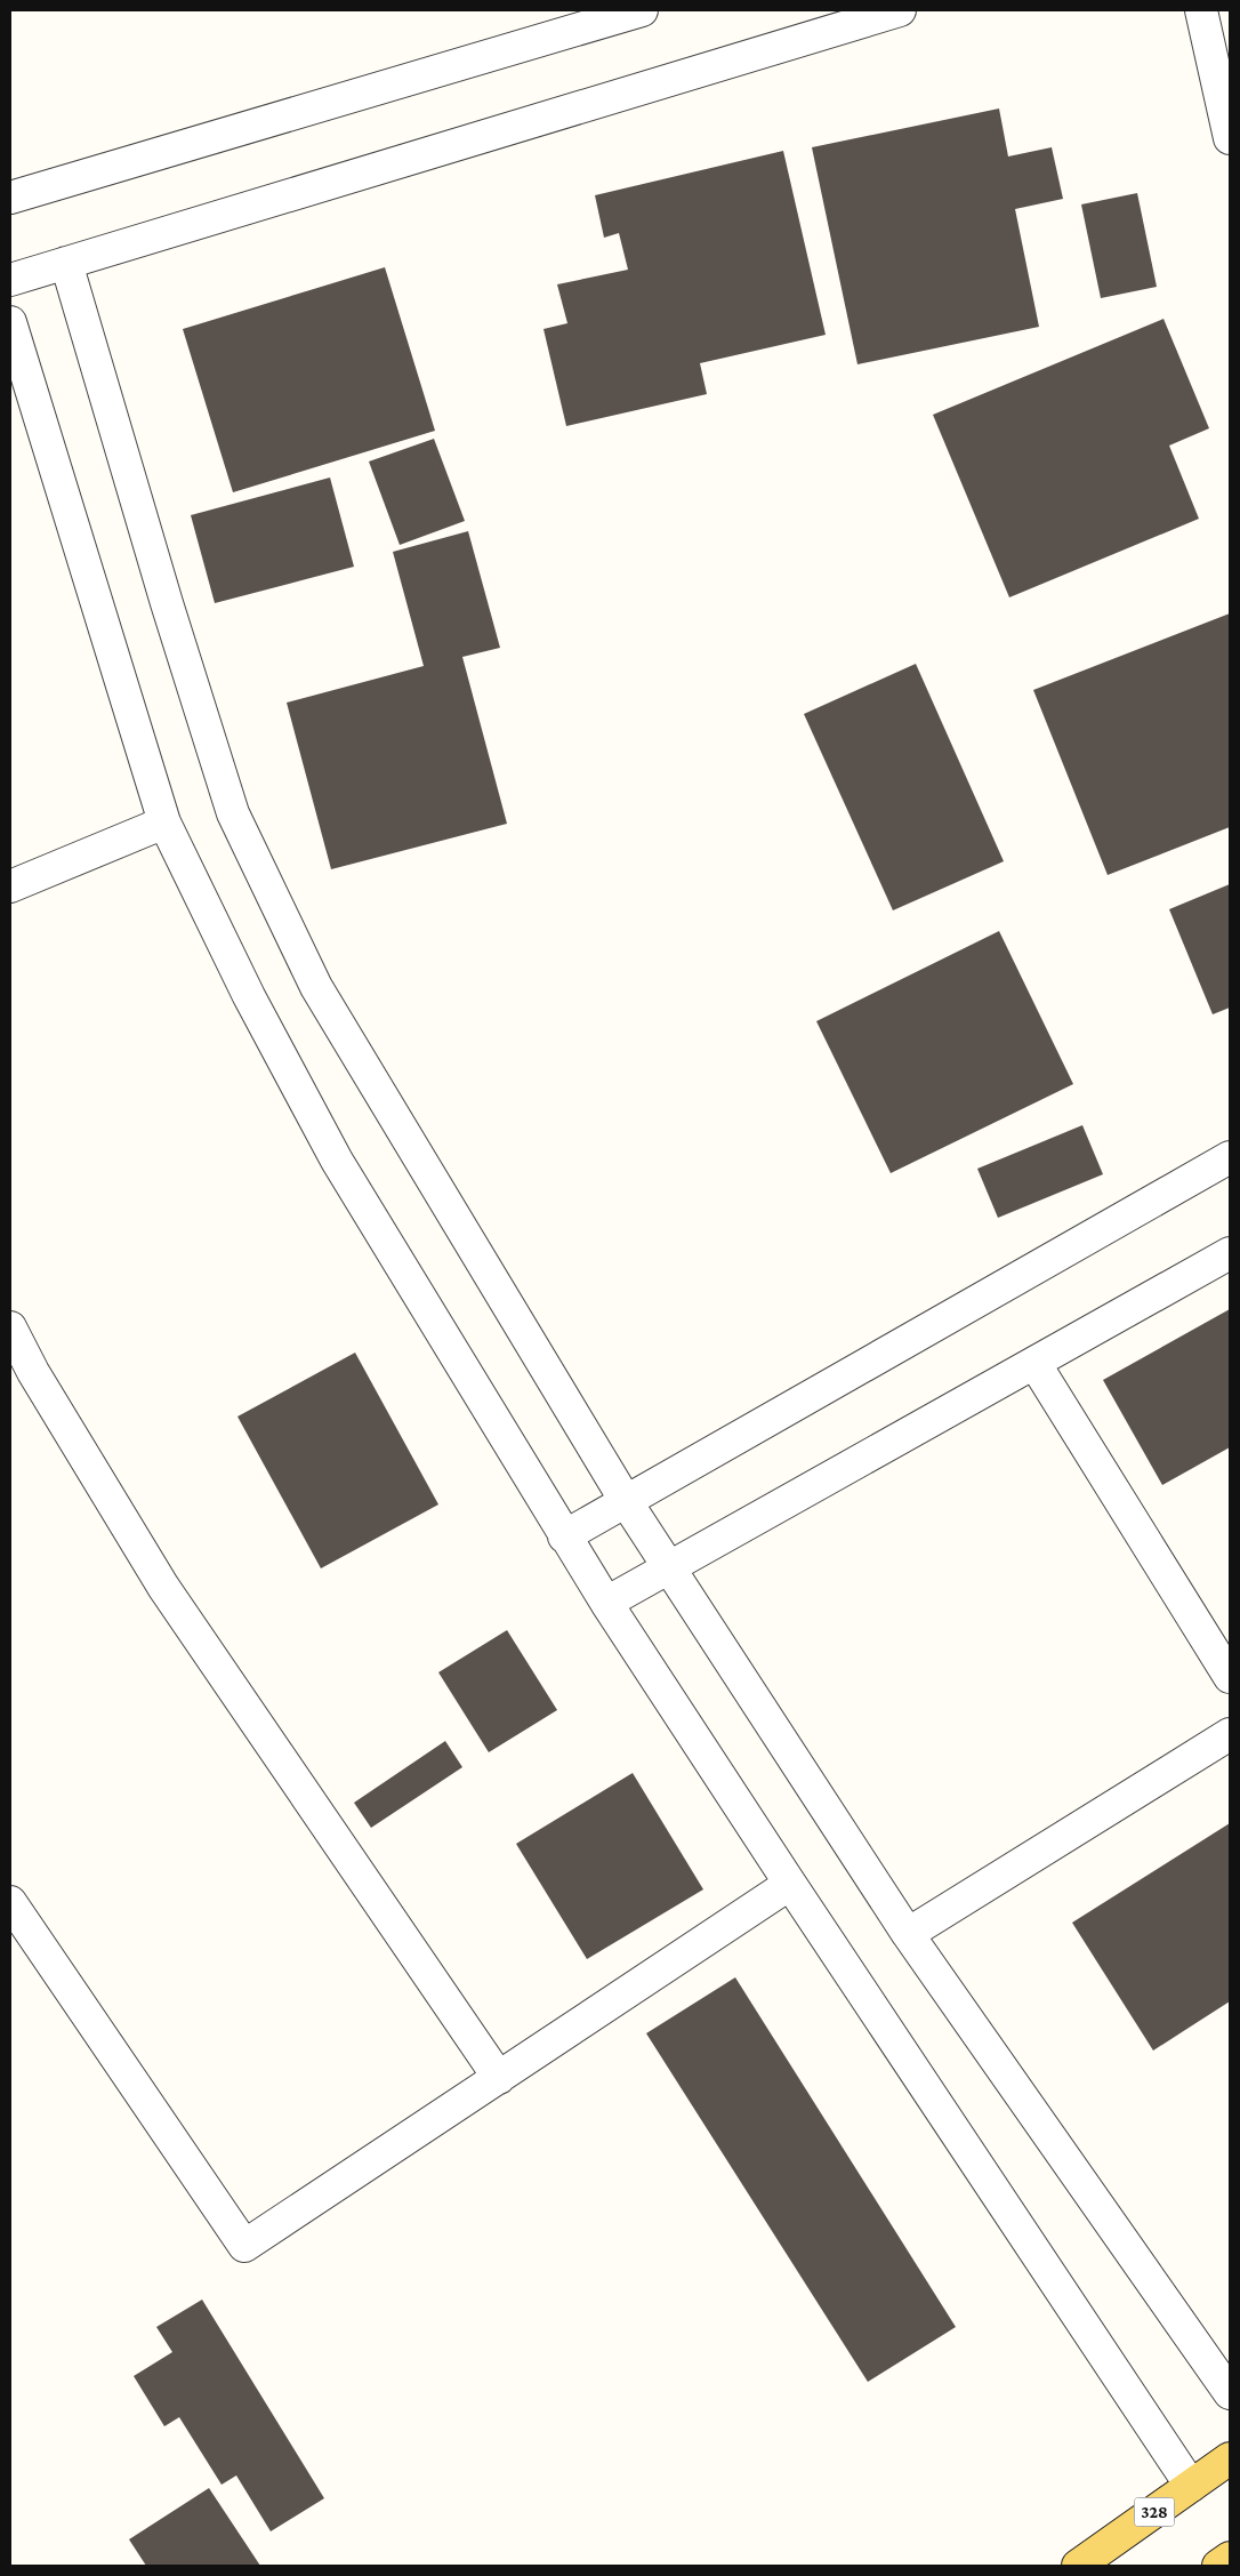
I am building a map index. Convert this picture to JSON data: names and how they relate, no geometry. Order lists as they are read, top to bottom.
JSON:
{
  "streets": {
    "main road": ["328"]
  }
}
